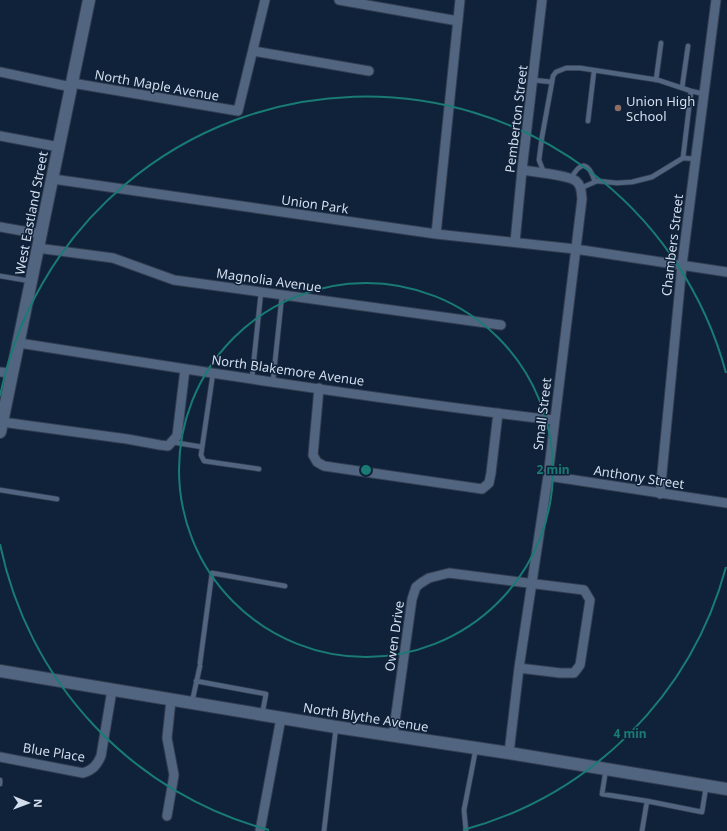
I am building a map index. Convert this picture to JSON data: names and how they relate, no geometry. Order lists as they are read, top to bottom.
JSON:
{
  "streets": {
    "street": [
      "North Maple Avenue",
      "Pemberton Street",
      "Union Park",
      "West Eastland Street",
      "Chambers Street",
      "Magnolia Avenue",
      "North Blakemore Avenue",
      "Small Street",
      "Anthony Street",
      "Owen Drive",
      "North Blythe Avenue",
      "Blue Place"
    ]
  },
  "crossings": [
    ["North Maple Avenue", "West Eastland Street"],
    ["Pemberton Street", "Union Park"],
    ["Union Park", "West Eastland Street"],
    ["Union Park", "Chambers Street"],
    ["Union Park", "Small Street"],
    ["West Eastland Street", "Magnolia Avenue"],
    ["West Eastland Street", "North Blakemore Avenue"],
    ["Chambers Street", "Anthony Street"],
    ["North Blakemore Avenue", "Small Street"],
    ["Small Street", "Anthony Street"],
    ["Small Street", "Owen Drive"],
    ["Small Street", "North Blythe Avenue"],
    ["Owen Drive", "North Blythe Avenue"],
    ["North Blythe Avenue", "Blue Place"]
  ],
  "places": ["Union High School"],
  "north": "right",
  "rings": ["2 min", "4 min"]
}
